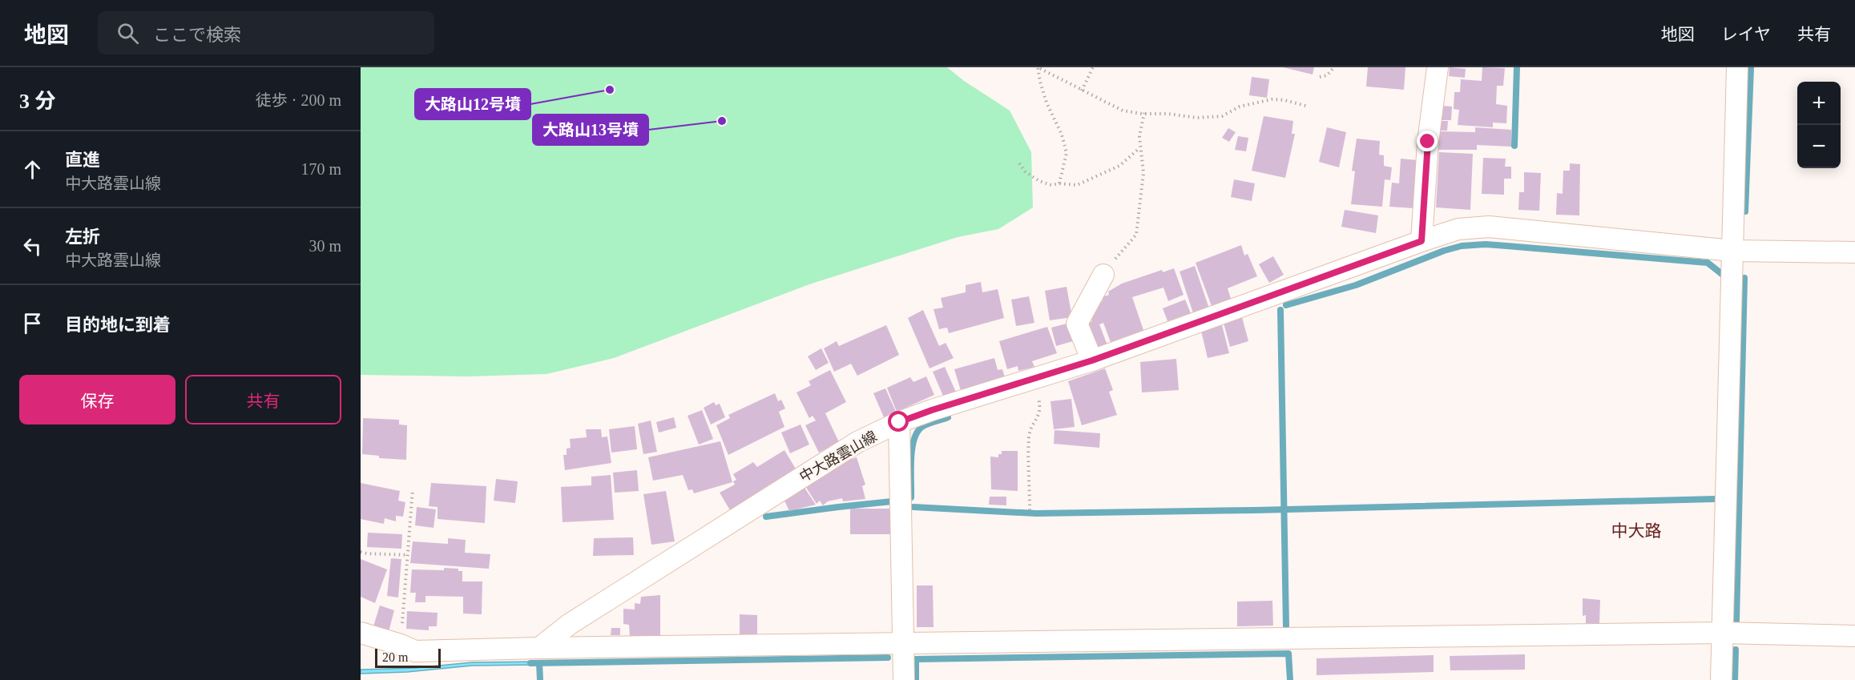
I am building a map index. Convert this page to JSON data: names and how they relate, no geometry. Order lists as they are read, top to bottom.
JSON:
{
  "streets": {
    "street": ["中大路雲山線"]
  },
  "districts": ["中大路"],
  "places": ["大路山12号墳", "大路山13号墳"],
  "scale_bar": "20 m",
  "page": {
    "header": "地図",
    "search": "ここで検索",
    "nav": ["地図", "レイヤ", "共有"],
    "heading": ["3 分", "徒歩 · 200 m"],
    "map_buttons": ["+", "−"],
    "list": [
      ["直進", "中大路雲山線", "170 m"],
      ["左折", "中大路雲山線", "30 m"],
      "目的地に到着"
    ],
    "buttons": ["保存", "共有"],
    "scale": "20 m"
  }
}
